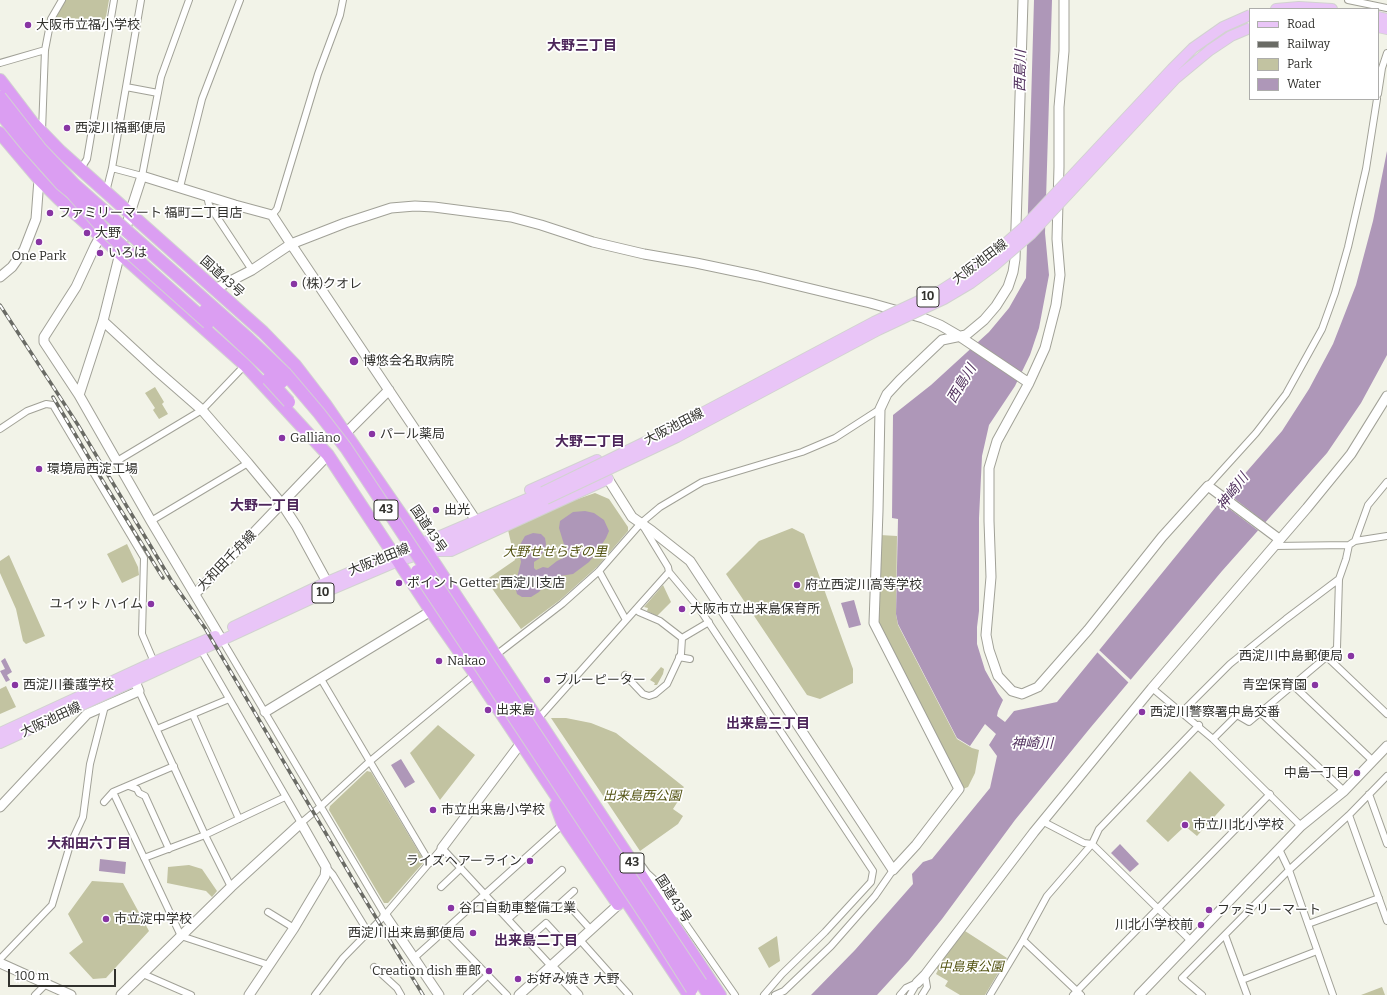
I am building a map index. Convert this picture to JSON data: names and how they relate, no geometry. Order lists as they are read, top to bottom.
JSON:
{
  "streets": {
    "highway": ["国道43号", "43"],
    "main road": ["大阪池田線", "10"],
    "street": ["大和田千舟線"]
  },
  "crossings": [
    ["大阪池田線", "国道43号"],
    ["大阪池田線", "43"],
    ["大阪池田線", "大和田千舟線"],
    ["国道43号", "43"],
    ["43", "大和田千舟線"]
  ],
  "districts": [
    "大野三丁目",
    "大野二丁目",
    "大野一丁目",
    "出来島三丁目",
    "大和田六丁目",
    "出来島二丁目"
  ],
  "water": ["西島川", "神崎川"],
  "parks": ["大野せせらぎの里", "出来島西公園", "中島東公園"],
  "places": [
    "大阪市立福小学校",
    "西淀川福郵便局",
    "ファミリーマート 福町二丁目店",
    "大野",
    "One Park",
    "いろは",
    "(株)クオレ",
    "博悠会名取病院",
    "パール薬局",
    "Galliāno",
    "環境局西淀工場",
    "出光",
    "ポイントGetter 西淀川支店",
    "府立西淀川高等学校",
    "ユイット ハイム",
    "大阪市立出来島保育所",
    "西淀川中島郵便局",
    "Nakao",
    "ブルーピーター",
    "西淀川養護学校",
    "青空保育園",
    "出来島",
    "西淀川警察署中島交番",
    "中島一丁目",
    "市立出来島小学校",
    "市立川北小学校",
    "ライズヘアーライン",
    "谷口自動車整備工業",
    "ファミリーマート",
    "市立淀中学校",
    "川北小学校前",
    "西淀川出来島郵便局",
    "Creation dish 亜郎",
    "お好み焼き 大野"
  ],
  "legend": [
    "Road",
    "Railway",
    "Park",
    "Water"
  ],
  "scale_bar": "100 m"
}
